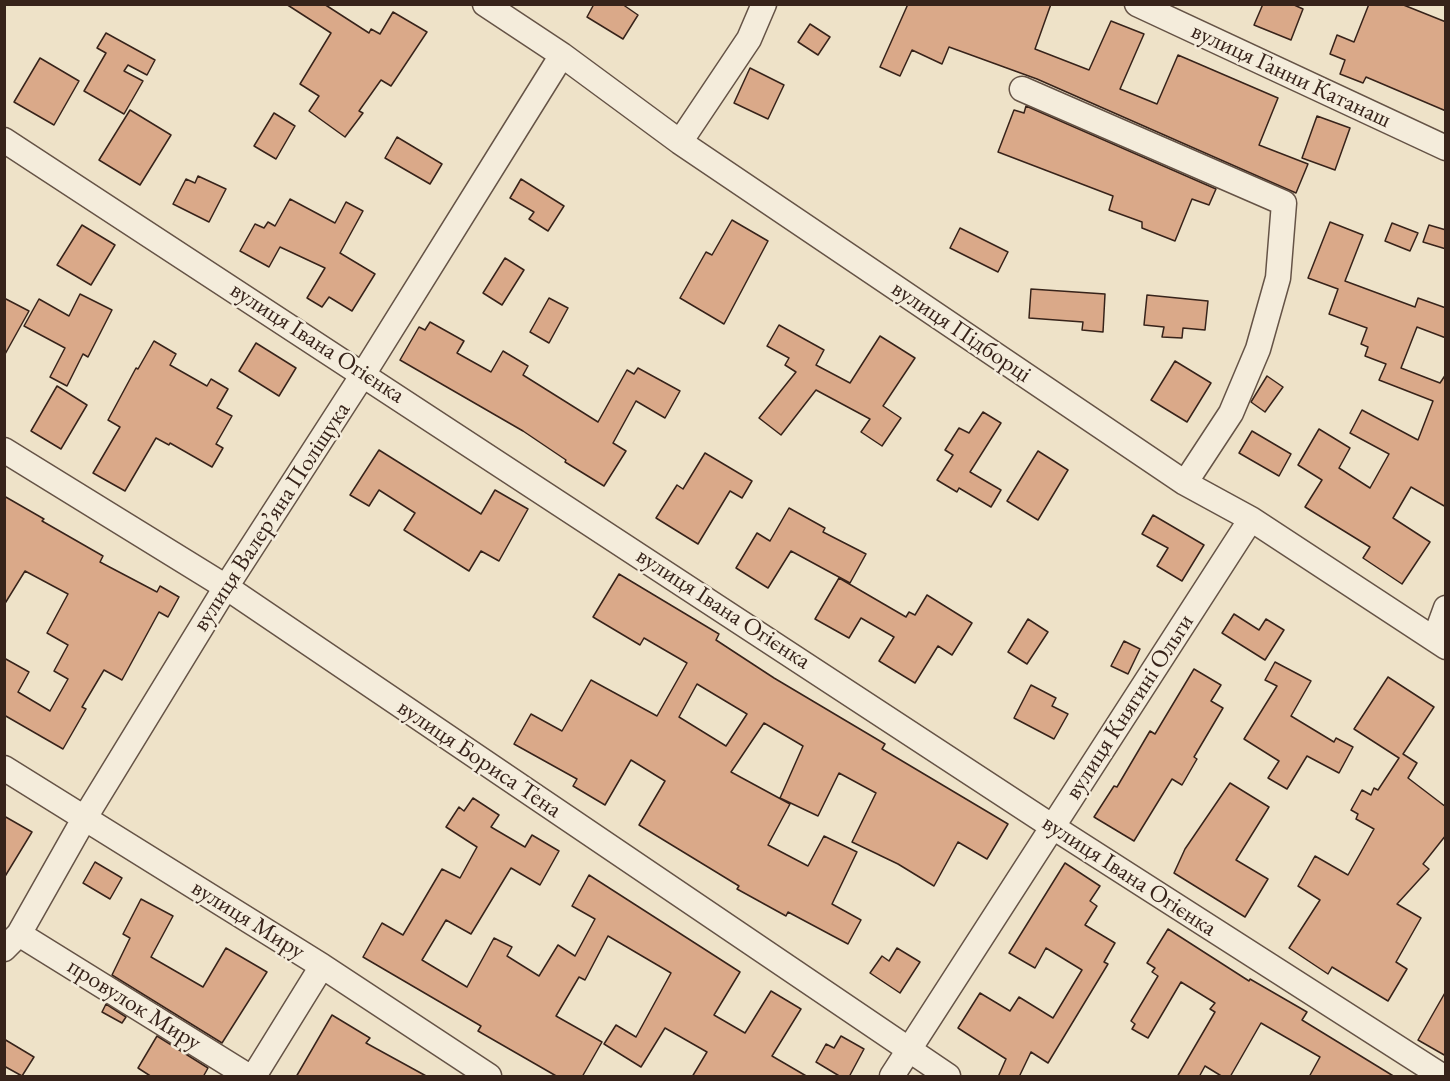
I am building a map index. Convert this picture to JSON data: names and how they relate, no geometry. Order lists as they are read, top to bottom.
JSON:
{
  "streets": {
    "street": [
      "вулиця Ганни Катанаш",
      "вулиця Підборці",
      "вулиця Івана Огієнка",
      "вулиця Валерʼяна Поліщука",
      "вулиця Княгині Ольги",
      "вулиця Бориса Тена",
      "вулиця Миру",
      "провулок Миру"
    ]
  },
  "crossings": [
    ["вулиця Підборці", "вулиця Валерʼяна Поліщука"],
    ["вулиця Підборці", "вулиця Княгині Ольги"],
    ["вулиця Івана Огієнка", "вулиця Валерʼяна Поліщука"],
    ["вулиця Івана Огієнка", "вулиця Княгині Ольги"],
    ["вулиця Валерʼяна Поліщука", "вулиця Бориса Тена"],
    ["вулиця Валерʼяна Поліщука", "вулиця Миру"],
    ["вулиця Валерʼяна Поліщука", "провулок Миру"],
    ["вулиця Княгині Ольги", "вулиця Бориса Тена"]
  ]
}
